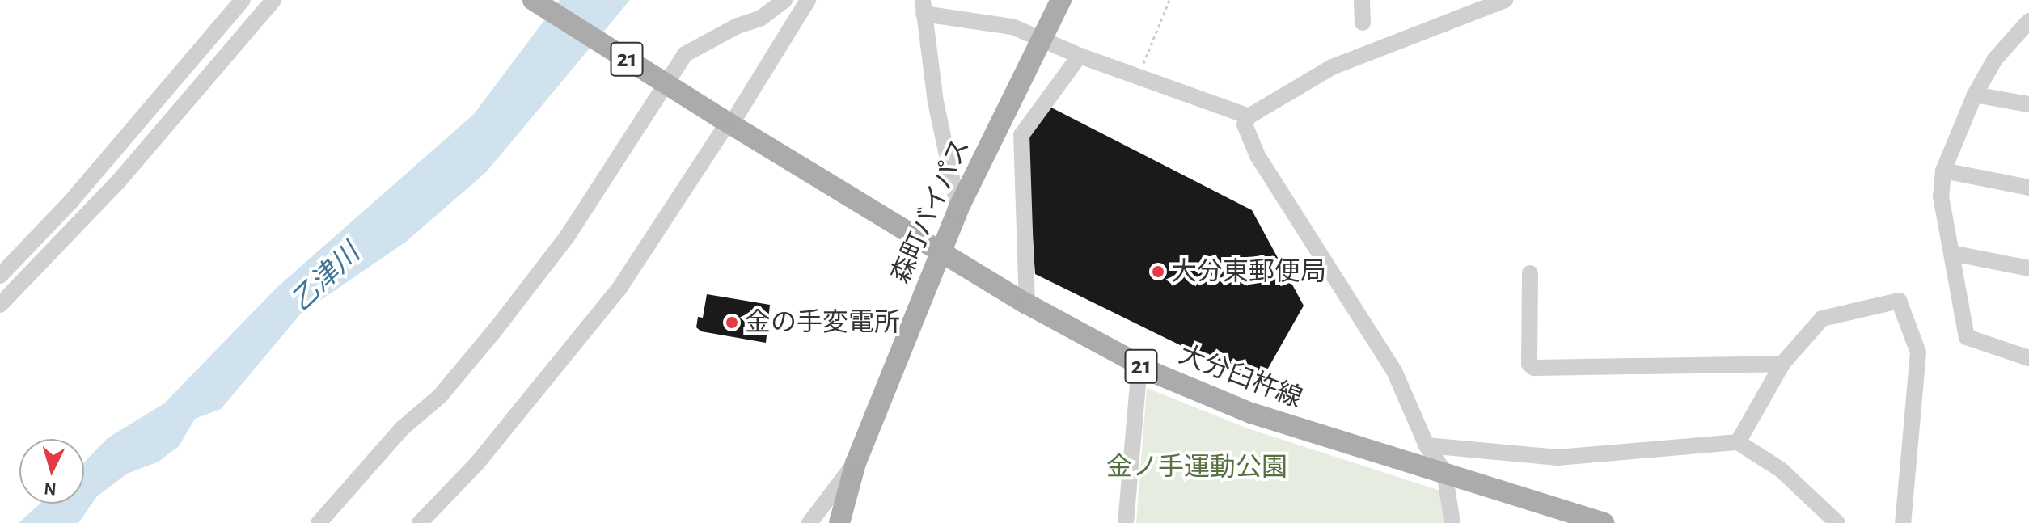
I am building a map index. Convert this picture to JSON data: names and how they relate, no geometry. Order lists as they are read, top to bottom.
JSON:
{
  "streets": {
    "main road": ["21", "森町バイパス", "大分臼杵線"]
  },
  "crossings": [
    ["21", "大分臼杵線"],
    ["森町バイパス", "大分臼杵線"]
  ],
  "water": ["乙津川"],
  "parks": ["金ノ手運動公園"],
  "places": ["大分東郵便局", "金の手変電所"],
  "north": "bottom"
}
